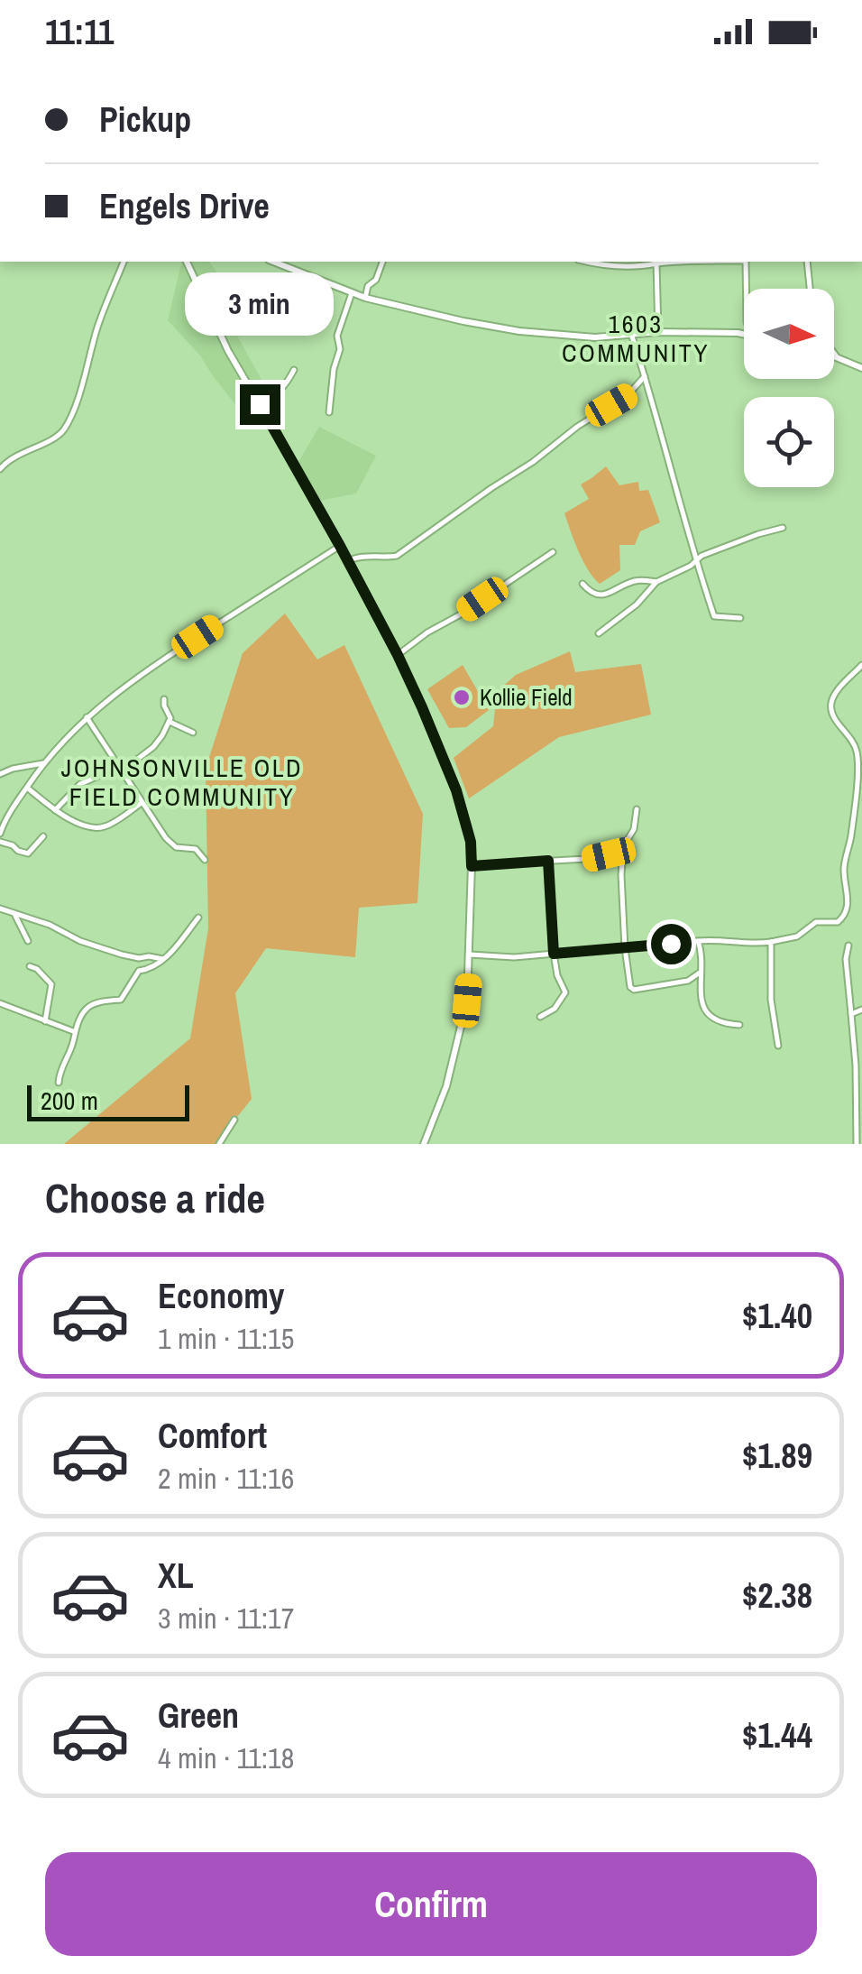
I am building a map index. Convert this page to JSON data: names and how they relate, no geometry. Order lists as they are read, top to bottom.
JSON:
{
  "districts": ["1603 COMMUNITY", "JOHNSONVILLE OLD FIELD COMMUNITY"],
  "places": ["Kollie Field"],
  "scale_bar": "200 m",
  "north": "right",
  "page": {
    "status": "11:11",
    "banner": ["Pickup", "Engels Drive"],
    "bubble": "3 min",
    "scale": "200 m",
    "heading": "Choose a ride",
    "list": [
      {
        "name": "Economy",
        "note": "1 min · 11:15",
        "value": "$1.40"
      },
      {
        "name": "Comfort",
        "note": "2 min · 11:16",
        "value": "$1.89"
      },
      {
        "name": "XL",
        "note": "3 min · 11:17",
        "value": "$2.38"
      },
      {
        "name": "Green",
        "note": "4 min · 11:18",
        "value": "$1.44"
      }
    ],
    "buttons": "Confirm"
  }
}
